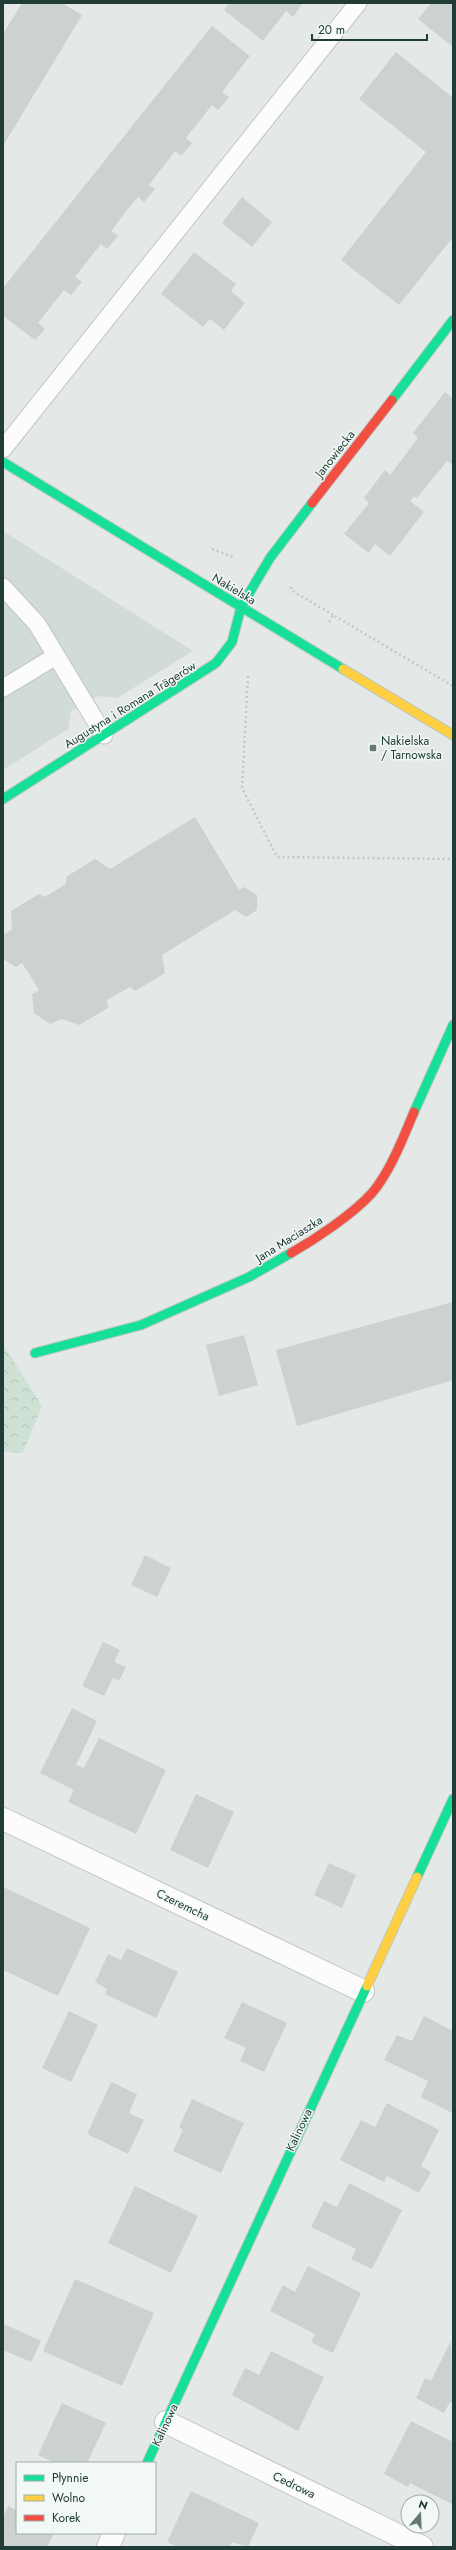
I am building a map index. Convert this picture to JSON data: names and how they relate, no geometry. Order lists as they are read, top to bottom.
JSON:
{
  "streets": {
    "street": [
      "Janowiecka",
      "Nakielska",
      "Augustyna i Romana Trägerów",
      "Jana Maciaszka",
      "Czeremcha",
      "Kalinowa",
      "Cedrowa"
    ]
  },
  "crossings": [
    ["Janowiecka", "Nakielska"],
    ["Janowiecka", "Augustyna i Romana Trägerów"],
    ["Nakielska", "Augustyna i Romana Trägerów"],
    ["Czeremcha", "Kalinowa"],
    ["Kalinowa", "Cedrowa"]
  ],
  "places": {
    "transit": ["Nakielska / Tarnowska"]
  },
  "legend": ["Płynnie", "Wolno", "Korek"],
  "scale_bar": "20 m",
  "north": "top"
}
